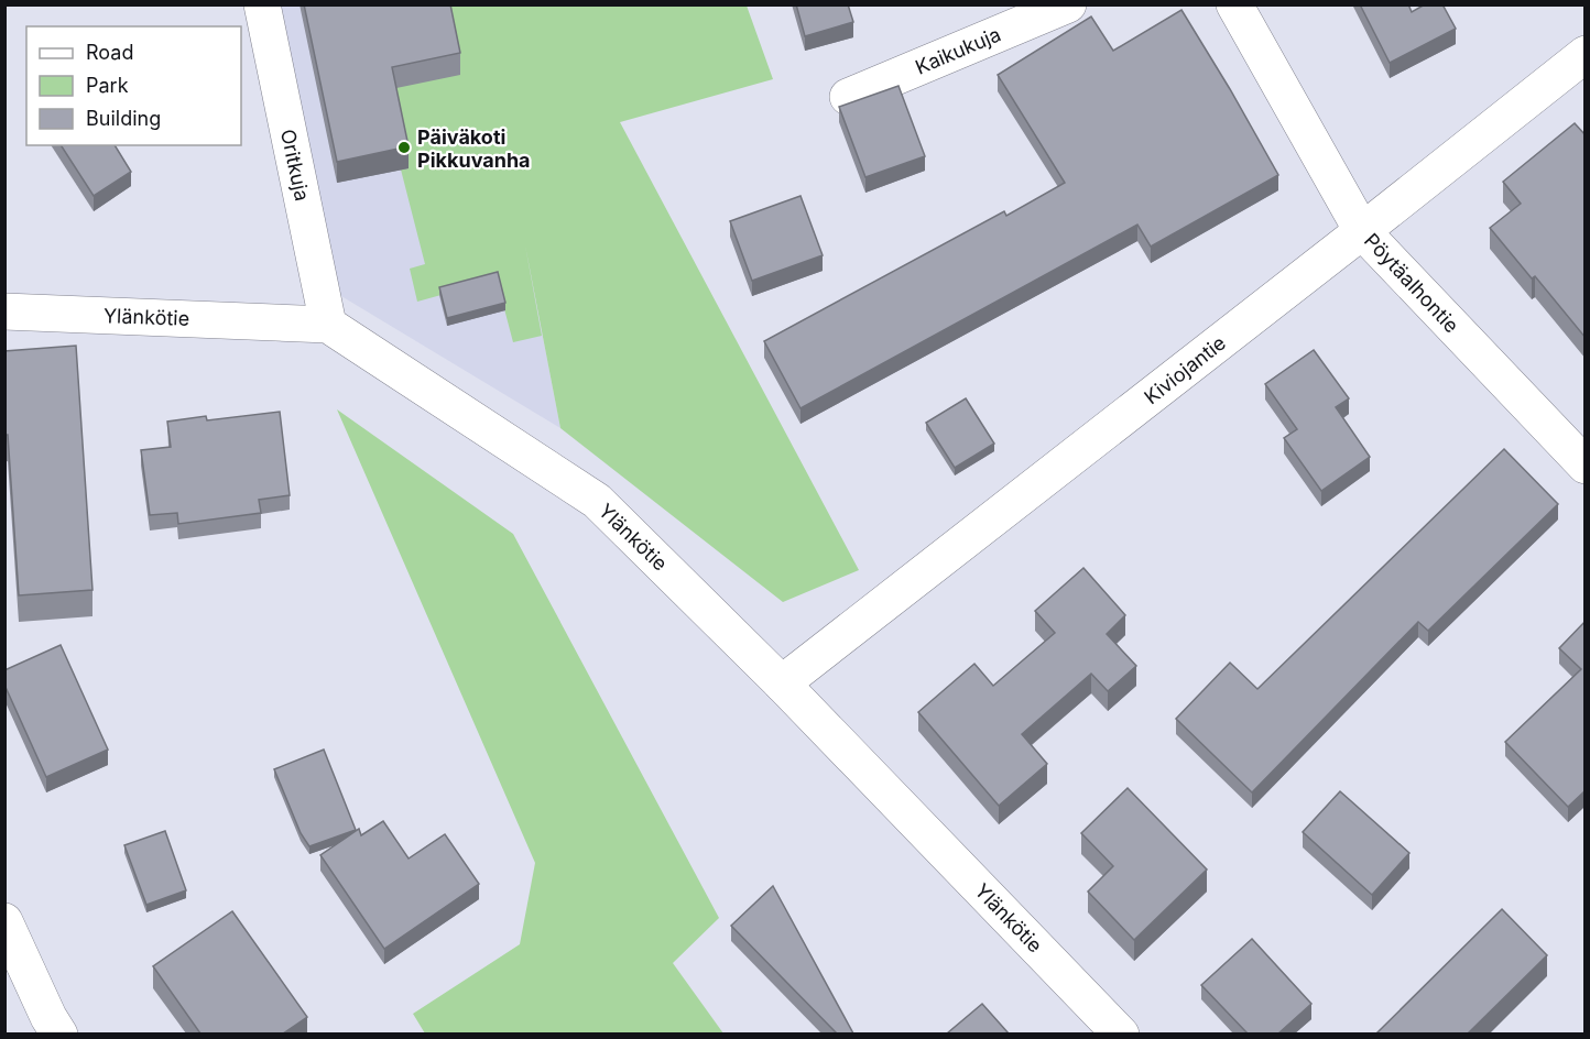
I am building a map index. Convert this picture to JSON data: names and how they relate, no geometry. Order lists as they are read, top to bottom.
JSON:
{
  "streets": {
    "street": [
      "Kaikukuja",
      "Oritkuja",
      "Pöytäalhontie",
      "Ylänkötie",
      "Kiviojantie"
    ]
  },
  "crossings": [
    ["Oritkuja", "Ylänkötie"],
    ["Pöytäalhontie", "Kiviojantie"],
    ["Ylänkötie", "Kiviojantie"]
  ],
  "places": ["Päiväkoti Pikkuvanha"],
  "legend": ["Road", "Park", "Building"]
}
